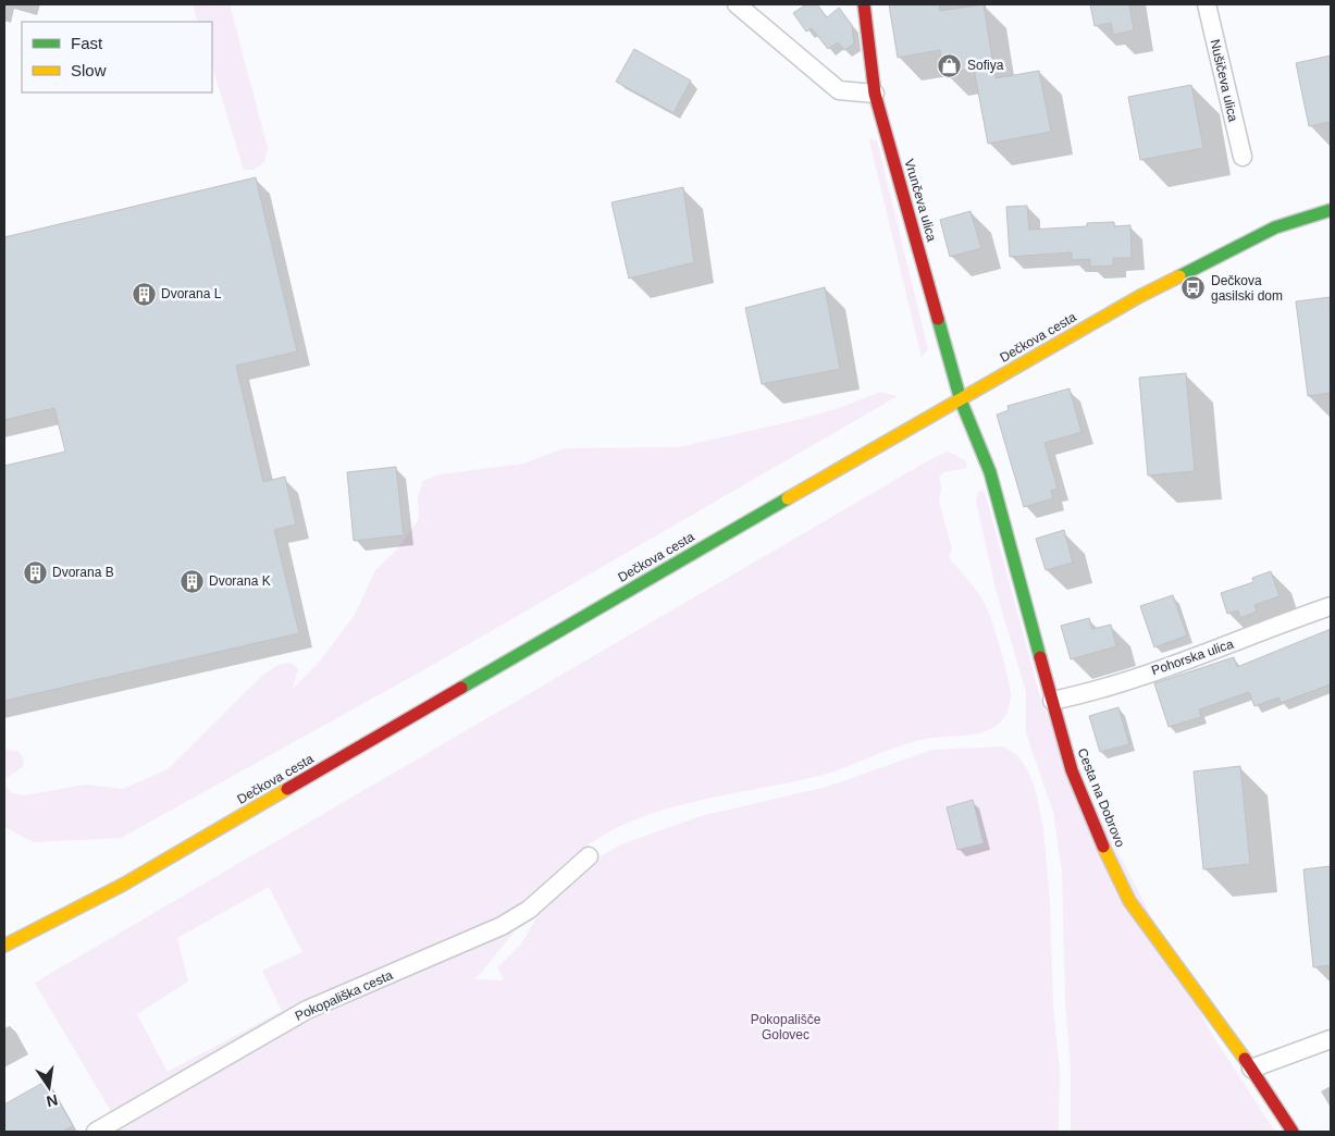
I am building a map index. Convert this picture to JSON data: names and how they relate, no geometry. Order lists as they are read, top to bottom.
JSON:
{
  "streets": {
    "street": [
      "Nušičeva ulica",
      "Vrunčeva ulica",
      "Dečkova cesta",
      "Pohorska ulica",
      "Cesta na Dobrovo",
      "Pokopališka cesta"
    ]
  },
  "crossings": [
    ["Vrunčeva ulica", "Dečkova cesta"],
    ["Vrunčeva ulica", "Cesta na Dobrovo"],
    ["Dečkova cesta", "Cesta na Dobrovo"],
    ["Pohorska ulica", "Cesta na Dobrovo"]
  ],
  "parks": ["Pokopališče Golovec"],
  "places": {
    "shop": ["Sofiya"],
    "bus stop": ["Dečkova gasilski dom"],
    "building": ["Dvorana L", "Dvorana B", "Dvorana K"]
  },
  "legend": ["Fast", "Slow"],
  "north": "bottom"
}
